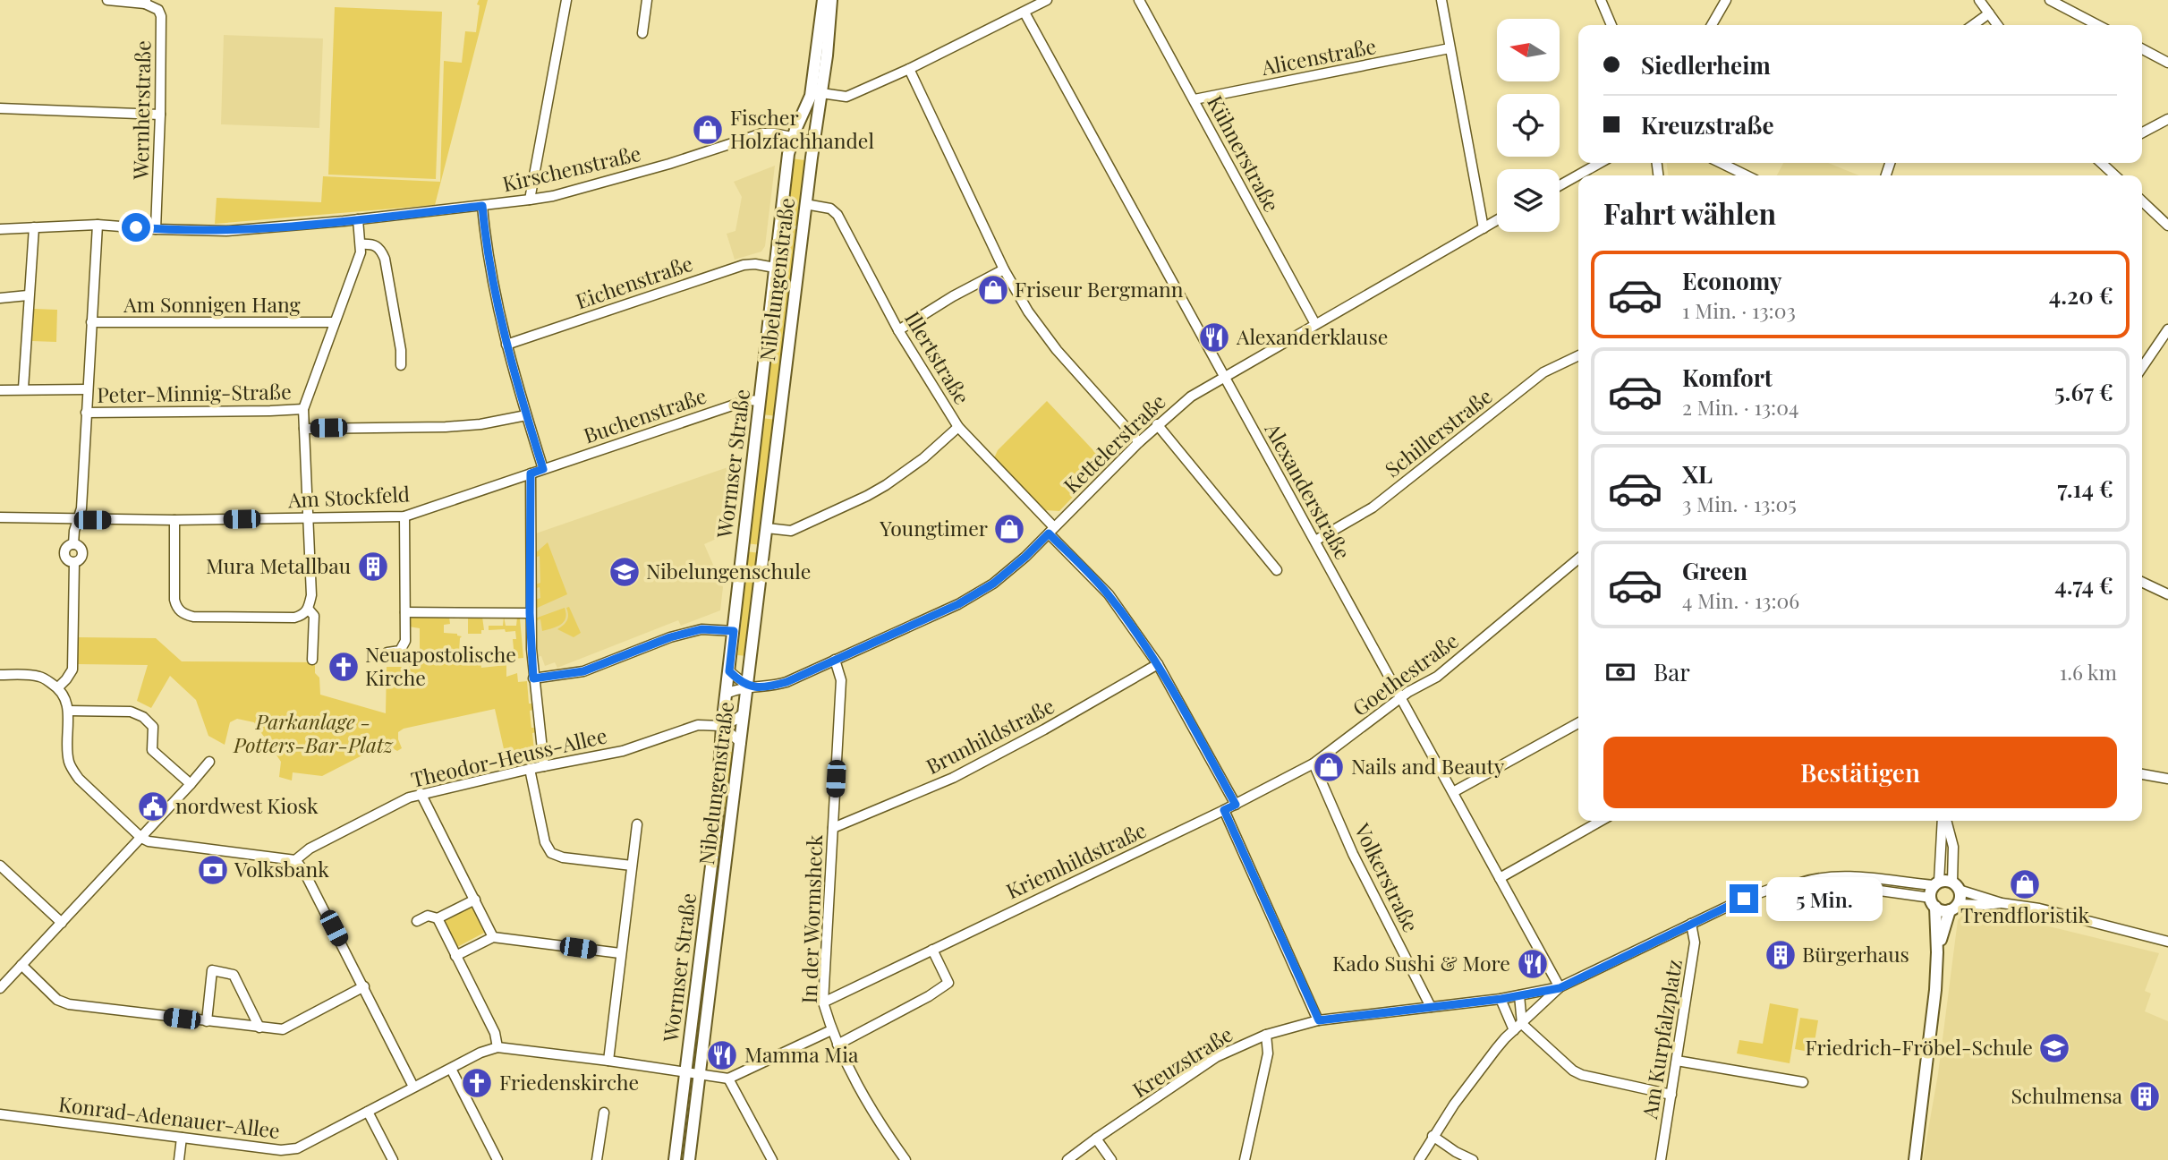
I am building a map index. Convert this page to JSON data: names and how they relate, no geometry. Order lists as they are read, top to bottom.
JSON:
{
  "streets": {
    "street": [
      "Alicenstraße",
      "Wernherstraße",
      "Kühnerstraße",
      "Kirschenstraße",
      "Nibelungenstraße",
      "Eichenstraße",
      "Am Sonnigen Hang",
      "Illertstraße",
      "Peter-Minnig-Straße",
      "Buchenstraße",
      "Schillerstraße",
      "Kettelerstraße",
      "Wormser Straße",
      "Alexanderstraße",
      "Am Stockfeld",
      "Goethestraße",
      "Brunhildstraße",
      "Theodor-Heuss-Allee",
      "Kriemhildstraße",
      "Volkerstraße",
      "In der Wormsheck",
      "Am Kurpfalzplatz",
      "Kreuzstraße",
      "Konrad-Adenauer-Allee"
    ]
  },
  "crossings": [
    ["Alicenstraße", "Kühnerstraße"],
    ["Wernherstraße", "Kirschenstraße"],
    ["Kühnerstraße", "Kettelerstraße"],
    ["Kirschenstraße", "Nibelungenstraße"],
    ["Kirschenstraße", "Wormser Straße"],
    ["Nibelungenstraße", "Illertstraße"],
    ["Nibelungenstraße", "Kettelerstraße"],
    ["Nibelungenstraße", "Wormser Straße"],
    ["Nibelungenstraße", "Konrad-Adenauer-Allee"],
    ["Eichenstraße", "Wormser Straße"],
    ["Illertstraße", "Kettelerstraße"],
    ["Illertstraße", "Goethestraße"],
    ["Illertstraße", "Brunhildstraße"],
    ["Illertstraße", "Kriemhildstraße"],
    ["Buchenstraße", "Wormser Straße"],
    ["Buchenstraße", "Am Stockfeld"],
    ["Schillerstraße", "Alexanderstraße"],
    ["Kettelerstraße", "Wormser Straße"],
    ["Kettelerstraße", "Alexanderstraße"],
    ["Kettelerstraße", "In der Wormsheck"],
    ["Wormser Straße", "Theodor-Heuss-Allee"],
    ["Wormser Straße", "Konrad-Adenauer-Allee"],
    ["Alexanderstraße", "Goethestraße"],
    ["Alexanderstraße", "Kreuzstraße"],
    ["Goethestraße", "Kriemhildstraße"],
    ["Goethestraße", "Volkerstraße"],
    ["Brunhildstraße", "In der Wormsheck"],
    ["Kriemhildstraße", "In der Wormsheck"],
    ["Volkerstraße", "Kreuzstraße"],
    ["Am Kurpfalzplatz", "Kreuzstraße"]
  ],
  "parks": ["Parkanlage - Potters-Bar-Platz"],
  "places": {
    "shop": [
      "Fischer Holzfachhandel",
      "Friseur Bergmann",
      "Youngtimer",
      "Nails and Beauty",
      "Trendfloristik"
    ],
    "restaurant": ["Alexanderklause", "Kado Sushi & More", "Mamma Mia"],
    "building": ["Mura Metallbau", "Bürgerhaus", "Schulmensa"],
    "school or university": ["Nibelungenschule", "Friedrich-Fröbel-Schule"],
    "church": ["Neuapostolische Kirche", "Friedenskirche"],
    "public building": ["nordwest Kiosk"],
    "bank": ["Volksbank"]
  },
  "north": "left",
  "page": {
    "banner": ["Siedlerheim", "Kreuzstraße"],
    "heading": "Fahrt wählen",
    "list": [
      {
        "name": "Economy",
        "note": "1 Min. · 13:03",
        "value": "4.20 €"
      },
      {
        "name": "Komfort",
        "note": "2 Min. · 13:04",
        "value": "5.67 €"
      },
      {
        "name": "XL",
        "note": "3 Min. · 13:05",
        "value": "7.14 €"
      },
      {
        "name": "Green",
        "note": "4 Min. · 13:06",
        "value": "4.74 €"
      }
    ],
    "pay": ["Bar", "1.6 km"],
    "buttons": "Bestätigen",
    "bubble": "5 Min."
  }
}
